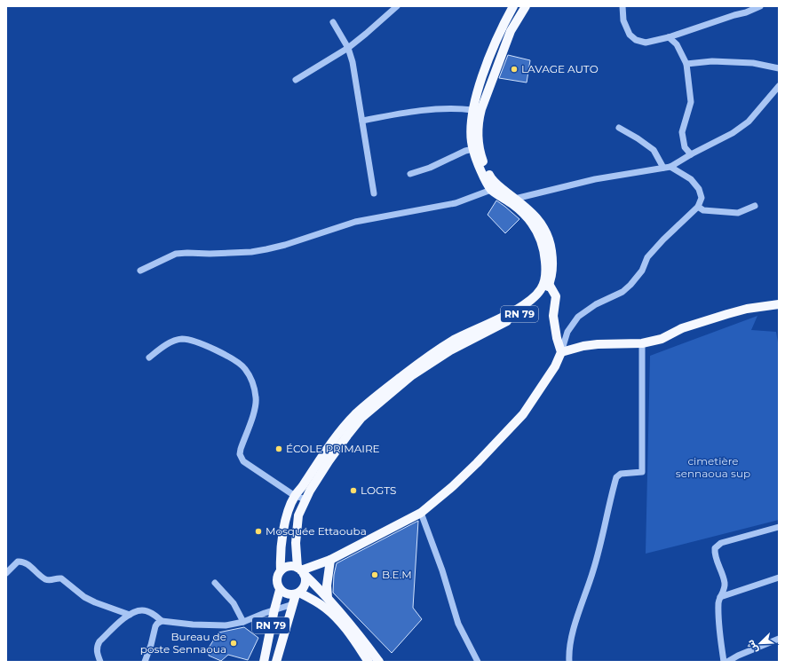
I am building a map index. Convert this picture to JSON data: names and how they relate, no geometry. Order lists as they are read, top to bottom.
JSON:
{
  "streets": {
    "main road": ["RN 79"]
  },
  "parks": ["cimetière sennaoua sup"],
  "places": [
    "LAVAGE AUTO",
    "ÉCOLE PRIMAIRE",
    "LOGTS",
    "Mosquée Ettaouba",
    "B.E.M",
    "Bureau de poste Sennaoua"
  ],
  "north": "bottom left"
}
